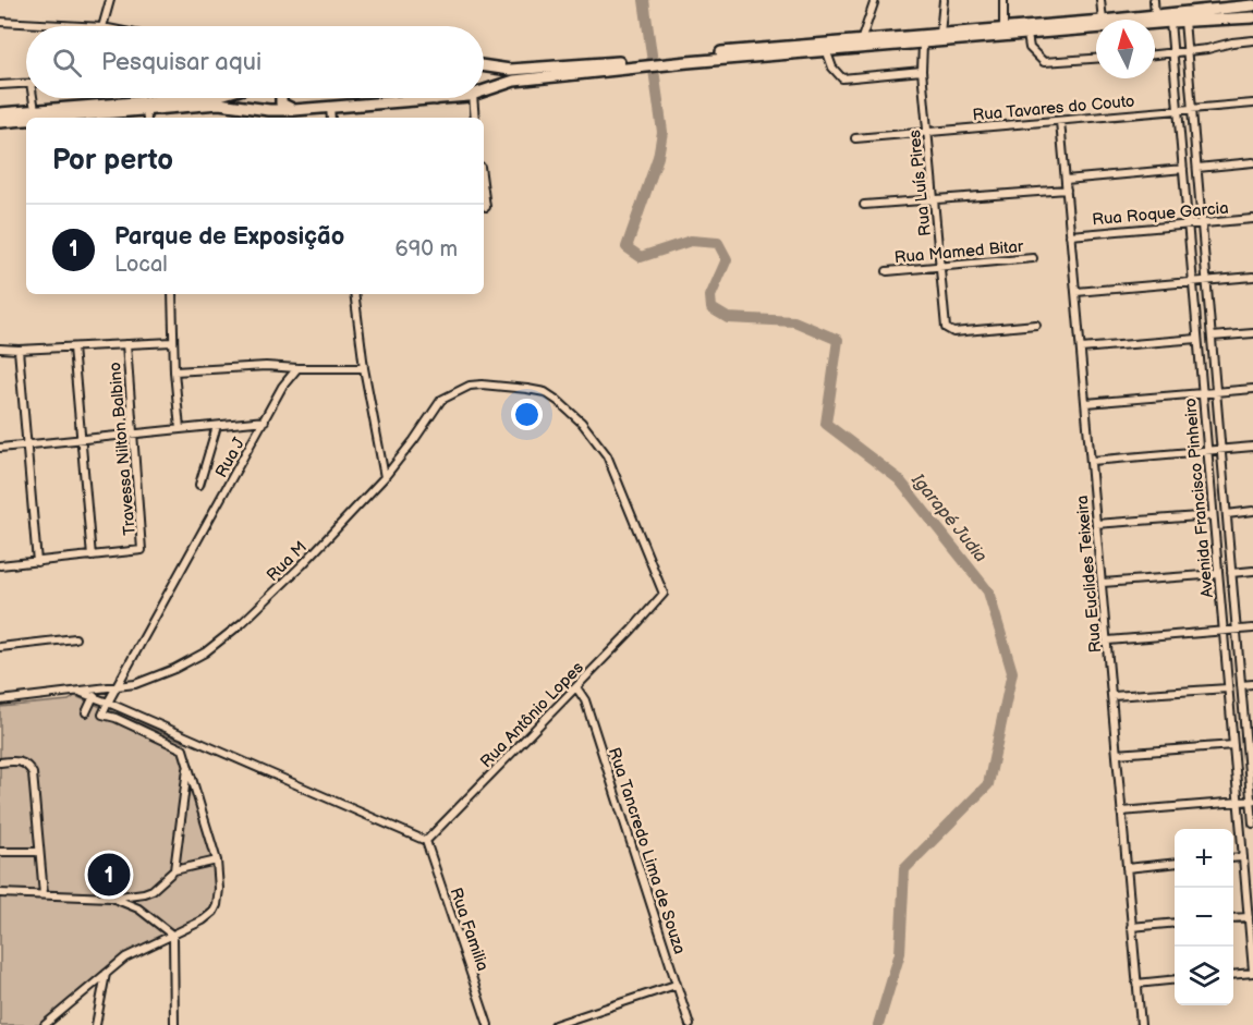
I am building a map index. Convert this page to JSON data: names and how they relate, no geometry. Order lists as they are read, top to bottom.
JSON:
{
  "streets": {
    "street": [
      "Rua Tavares do Couto",
      "Rua Luís Pires",
      "Rua Roque Garcia",
      "Rua Mamed Bitar",
      "Travessa Nilton Balbino",
      "Rua J",
      "Avenida Francisco Pinheiro",
      "Rua M",
      "Rua Euclides Teixeira",
      "Rua Antônio Lopes",
      "Rua Tancredo Lima de Souza",
      "Rua Familia"
    ]
  },
  "crossings": [
    ["Rua Tavares do Couto", "Rua Luís Pires"],
    ["Rua Tavares do Couto", "Avenida Francisco Pinheiro"],
    ["Rua Tavares do Couto", "Rua Euclides Teixeira"],
    ["Rua Luís Pires", "Rua Mamed Bitar"],
    ["Rua Roque Garcia", "Avenida Francisco Pinheiro"],
    ["Rua Roque Garcia", "Rua Euclides Teixeira"],
    ["Rua J", "Rua M"],
    ["Rua M", "Rua Antônio Lopes"],
    ["Rua Antônio Lopes", "Rua Tancredo Lima de Souza"],
    ["Rua Antônio Lopes", "Rua Familia"]
  ],
  "water": ["Igarapé Judia"],
  "north": "top",
  "page": {
    "search": "Pesquisar aqui",
    "heading": "Por perto",
    "list": [
      {
        "mark": "1",
        "name": "Parque de Exposição",
        "note": "Local",
        "value": "690 m"
      }
    ],
    "map_buttons": ["+", "−"],
    "pins": "1"
  }
}
